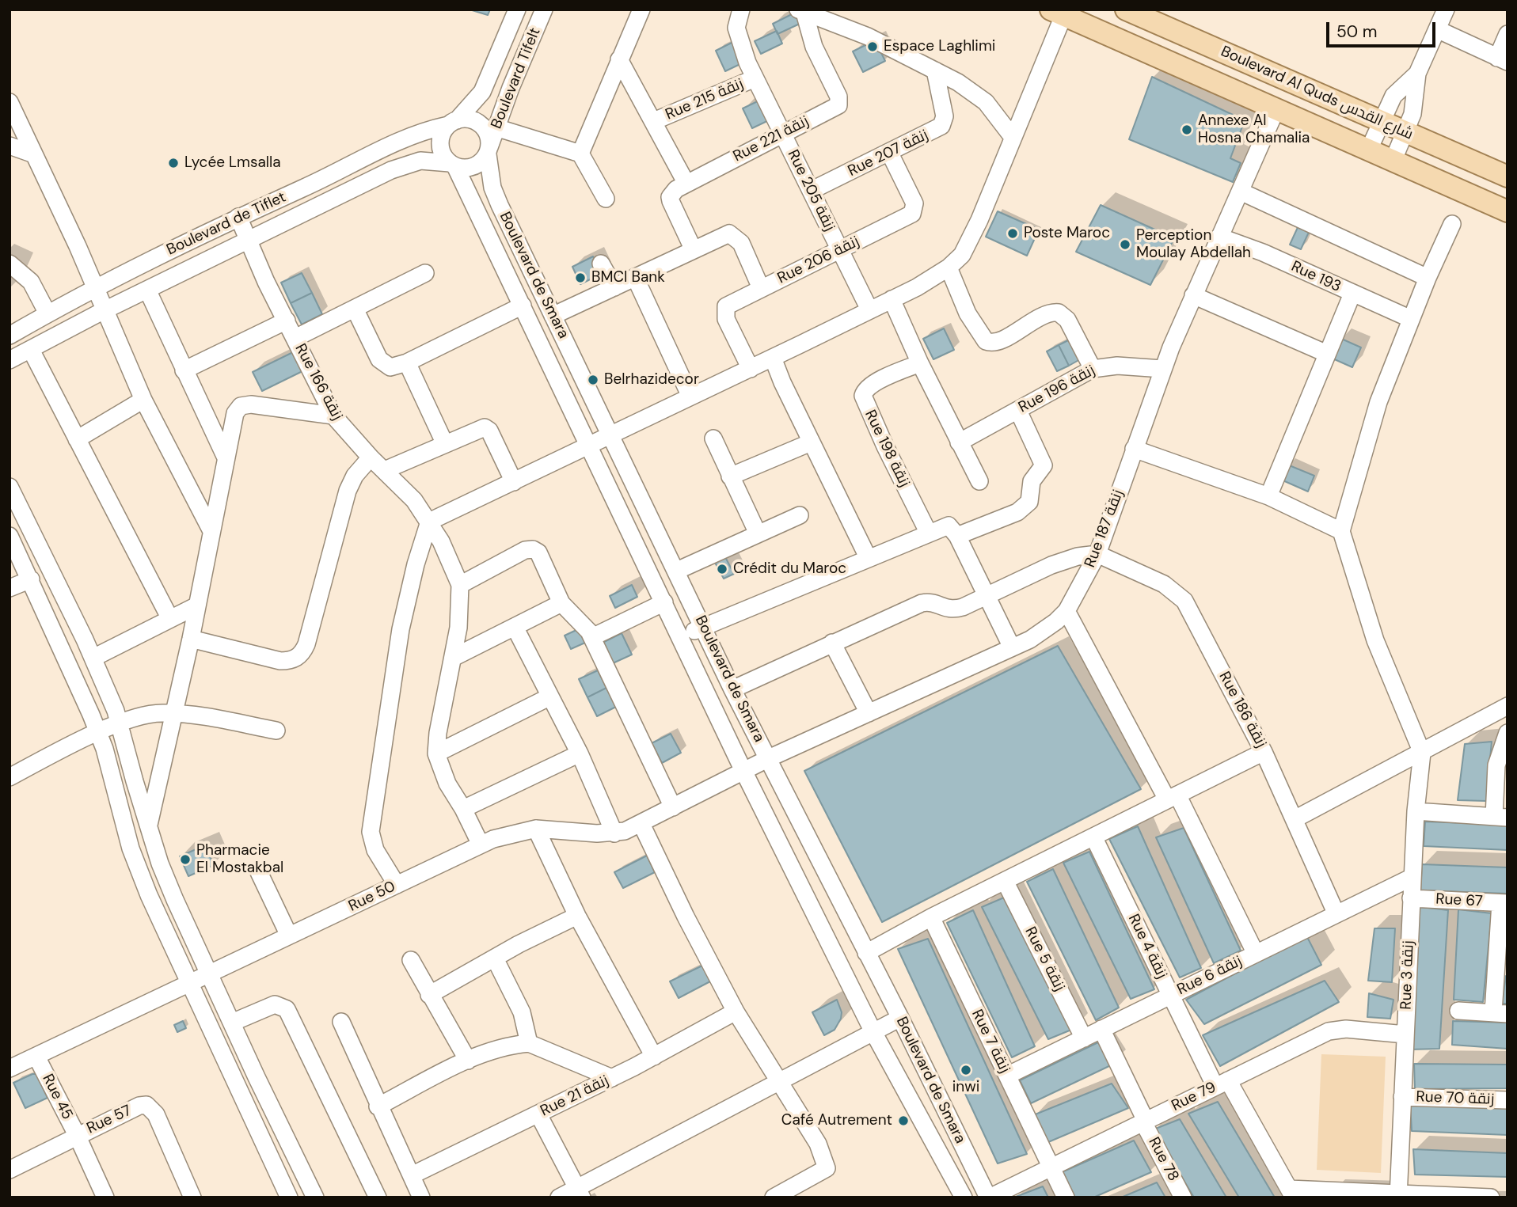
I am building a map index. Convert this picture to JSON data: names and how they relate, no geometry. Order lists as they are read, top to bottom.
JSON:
{
  "streets": {
    "main road": ["Boulevard Al Quds شارع القدس"],
    "street": [
      "Boulevard Tifelt",
      "Rue 215 زنقة",
      "Rue 221 زنقة",
      "Rue 207 زنقة",
      "Rue 205 زنقة",
      "Boulevard de Tiflet",
      "Rue 206 زنقة",
      "Boulevard de Smara",
      "Rue 193",
      "Rue 166 زنقة",
      "Rue 196 زنقة",
      "Rue 198 زنقة",
      "Rue 187 زنقة",
      "Rue 186 زنقة",
      "Rue 50",
      "Rue 67",
      "Rue 4 زنقة",
      "Rue 5 زنقة",
      "Rue 3 زنقة",
      "Rue 6 زنقة",
      "Rue 7 زنقة",
      "Rue 21 زنقة",
      "Rue 45",
      "Rue 79",
      "Rue 70 زنقة",
      "Rue 57",
      "Rue 78"
    ]
  },
  "crossings": [
    ["Boulevard Tifelt", "Boulevard de Tiflet"],
    ["Boulevard Tifelt", "Boulevard de Smara"],
    ["Boulevard Al Quds شارع القدس", "Rue 187 زنقة"],
    ["Rue 215 زنقة", "Rue 205 زنقة"],
    ["Rue 221 زنقة", "Rue 205 زنقة"],
    ["Rue 207 زنقة", "Rue 205 زنقة"],
    ["Rue 207 زنقة", "Rue 206 زنقة"],
    ["Rue 205 زنقة", "Rue 206 زنقة"],
    ["Boulevard de Tiflet", "Boulevard de Smara"],
    ["Boulevard de Tiflet", "Rue 166 زنقة"],
    ["Boulevard de Smara", "Rue 187 زنقة"],
    ["Boulevard de Smara", "Rue 50"],
    ["Boulevard de Smara", "Rue 79"],
    ["Rue 193", "Rue 187 زنقة"],
    ["Rue 196 زنقة", "Rue 187 زنقة"],
    ["Rue 187 زنقة", "Rue 186 زنقة"],
    ["Rue 187 زنقة", "Rue 50"],
    ["Rue 186 زنقة", "Rue 6 زنقة"],
    ["Rue 50", "Rue 45"],
    ["Rue 67", "Rue 3 زنقة"],
    ["Rue 4 زنقة", "Rue 6 زنقة"],
    ["Rue 4 زنقة", "Rue 79"],
    ["Rue 5 زنقة", "Rue 6 زنقة"],
    ["Rue 3 زنقة", "Rue 6 زنقة"],
    ["Rue 3 زنقة", "Rue 79"],
    ["Rue 3 زنقة", "Rue 70 زنقة"],
    ["Rue 6 زنقة", "Rue 7 زنقة"],
    ["Rue 6 زنقة", "Rue 78"],
    ["Rue 7 زنقة", "Rue 79"],
    ["Rue 45", "Rue 57"],
    ["Rue 79", "Rue 78"]
  ],
  "places": [
    "Espace Laghlimi",
    "Annexe Al Hosna Chamalia",
    "Lycée Lmsalla",
    "Poste Maroc",
    "Perception Moulay Abdellah",
    "BMCI Bank",
    "Belrhazidecor",
    "Crédit du Maroc",
    "Pharmacie El Mostakbal",
    "inwi",
    "Café Autrement"
  ],
  "scale_bar": "50 m"
}
